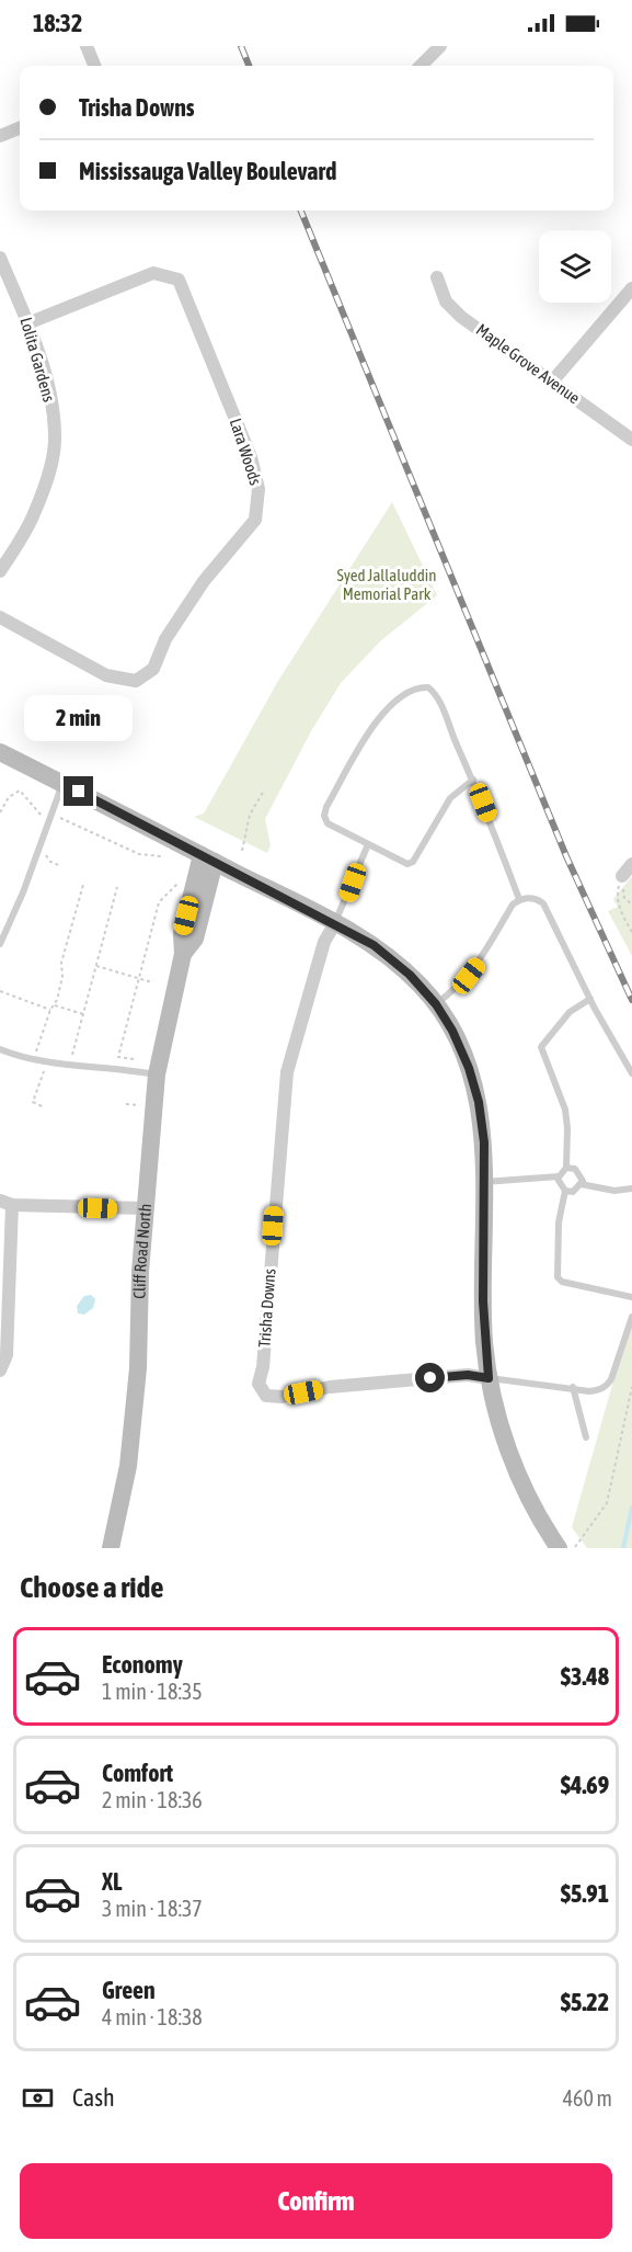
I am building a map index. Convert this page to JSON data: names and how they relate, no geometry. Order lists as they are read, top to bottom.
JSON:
{
  "streets": {
    "street": [
      "Lolita Gardens",
      "Maple Grove Avenue",
      "Lara Woods",
      "Cliff Road North",
      "Trisha Downs"
    ]
  },
  "crossings": [
    ["Lolita Gardens", "Lara Woods"]
  ],
  "parks": ["Syed Jallaluddin Memorial Park"],
  "page": {
    "status": "18:32",
    "banner": ["Trisha Downs", "Mississauga Valley Boulevard"],
    "bubble": "2 min",
    "heading": "Choose a ride",
    "list": [
      {
        "name": "Economy",
        "note": "1 min · 18:35",
        "value": "$3.48"
      },
      {
        "name": "Comfort",
        "note": "2 min · 18:36",
        "value": "$4.69"
      },
      {
        "name": "XL",
        "note": "3 min · 18:37",
        "value": "$5.91"
      },
      {
        "name": "Green",
        "note": "4 min · 18:38",
        "value": "$5.22"
      }
    ],
    "pay": ["Cash", "460 m"],
    "buttons": "Confirm"
  }
}
